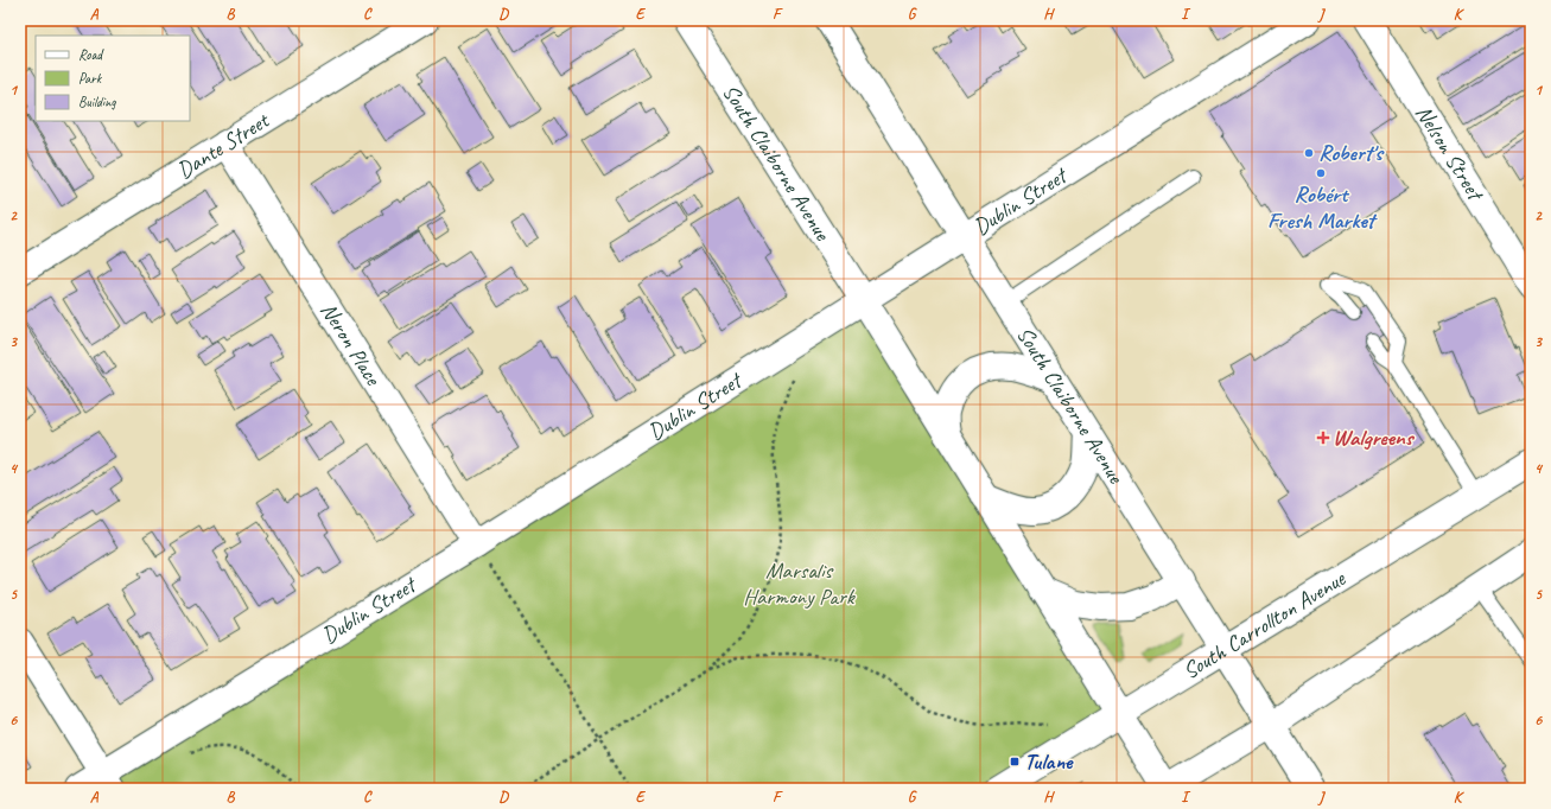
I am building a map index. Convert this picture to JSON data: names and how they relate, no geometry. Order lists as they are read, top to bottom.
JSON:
{
  "streets": {
    "main road": [
      "Dante Street",
      "Nelson Street",
      "South Claiborne Avenue",
      "Dublin Street",
      "Neron Place",
      "South Carrollton Avenue"
    ]
  },
  "crossings": [
    ["Dante Street", "Neron Place"],
    ["South Claiborne Avenue", "Dublin Street"],
    ["South Claiborne Avenue", "South Carrollton Avenue"],
    ["Dublin Street", "Neron Place"]
  ],
  "parks": ["Marsalis Harmony Park"],
  "places": {
    "other": ["Robert's", "Robért Fresh Market"],
    "health": ["Walgreens"],
    "transit": ["Tulane"]
  },
  "legend": ["Road", "Park", "Building"],
  "grid": {
    "columns": [
      "A",
      "B",
      "C",
      "D",
      "E",
      "F",
      "G",
      "H",
      "I",
      "J",
      "K"
    ],
    "rows": [
      "1",
      "2",
      "3",
      "4",
      "5",
      "6"
    ]
  }
}
